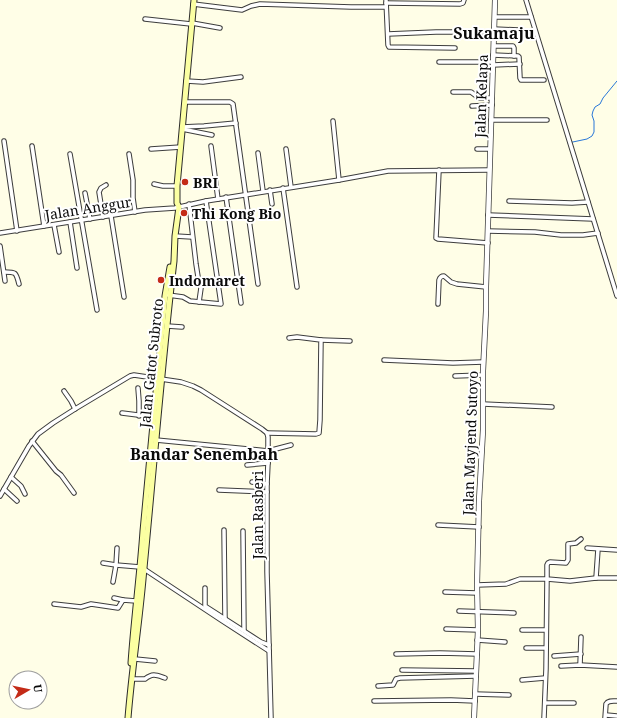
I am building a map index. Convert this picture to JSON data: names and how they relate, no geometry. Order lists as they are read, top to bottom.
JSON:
{
  "streets": {
    "main road": ["Jalan Gatot Subroto"],
    "street": [
      "Jalan Kelapa",
      "Jalan Anggur",
      "Jalan Mayjend Sutoyo",
      "Jalan Rasberi"
    ]
  },
  "crossings": [
    ["Jalan Kelapa", "Jalan Anggur"],
    ["Jalan Kelapa", "Jalan Mayjend Sutoyo"],
    ["Jalan Anggur", "Jalan Gatot Subroto"],
    ["Jalan Anggur", "Jalan Mayjend Sutoyo"]
  ],
  "districts": ["Sukamaju", "Bandar Senembah"],
  "places": ["BRI", "Thi Kong Bio", "Indomaret"],
  "north": "right"
}
